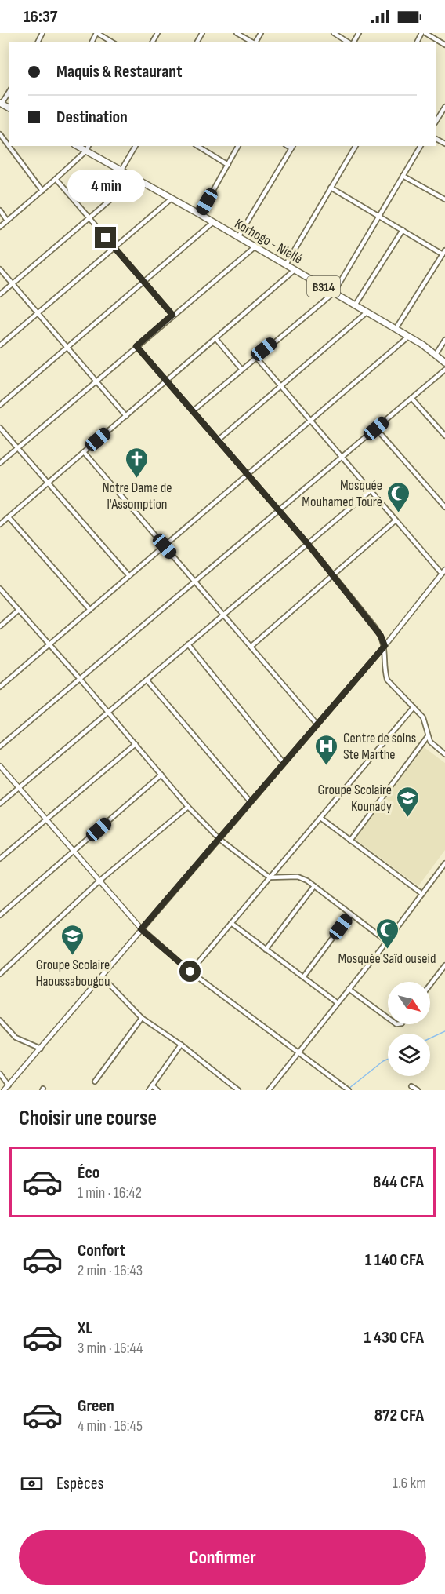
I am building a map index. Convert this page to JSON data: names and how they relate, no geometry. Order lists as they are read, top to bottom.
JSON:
{
  "streets": {
    "main road": ["Korhogo - Niellé", "B314"]
  },
  "crossings": [
    ["Korhogo - Niellé", "B314"]
  ],
  "places": {
    "church": ["Notre Dame de l'Assomption"],
    "mosque": ["Mosquée Mouhamed Touré", "Mosquée Saïd ouseid"],
    "hospital": ["Centre de soins Ste Marthe"],
    "school or university": ["Groupe Scolaire Kounady", "Groupe Scolaire Haoussabougou"]
  },
  "north": "bottom right",
  "page": {
    "status": "16:37",
    "banner": ["Maquis & Restaurant", "Destination"],
    "bubble": "4 min",
    "heading": "Choisir une course",
    "list": [
      {
        "name": "Éco",
        "note": "1 min · 16:42",
        "value": "844 CFA"
      },
      {
        "name": "Confort",
        "note": "2 min · 16:43",
        "value": "1 140 CFA"
      },
      {
        "name": "XL",
        "note": "3 min · 16:44",
        "value": "1 430 CFA"
      },
      {
        "name": "Green",
        "note": "4 min · 16:45",
        "value": "872 CFA"
      }
    ],
    "pay": ["Espèces", "1.6 km"],
    "buttons": "Confirmer"
  }
}
